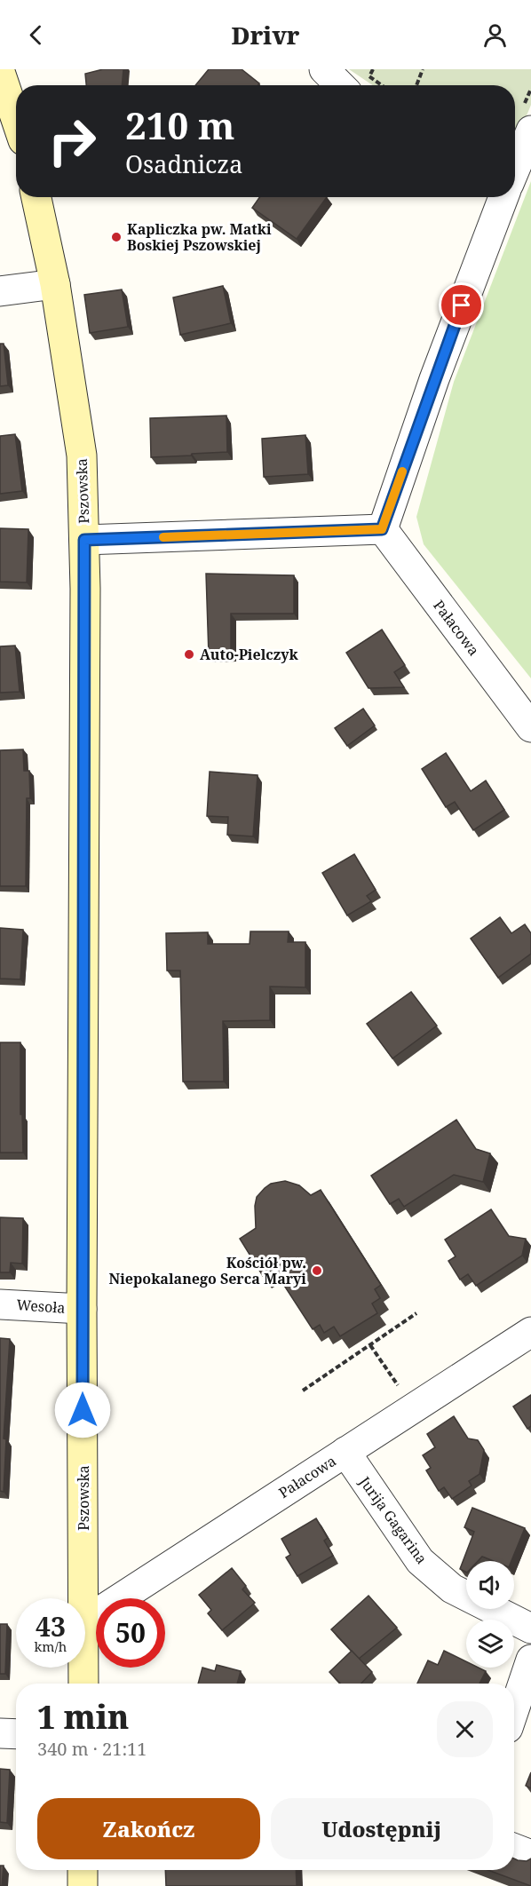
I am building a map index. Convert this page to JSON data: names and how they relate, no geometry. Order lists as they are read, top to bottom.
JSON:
{
  "streets": {
    "main road": ["Pszowska"],
    "street": ["Pałacowa", "Wesoła", "Jurija Gagarina"]
  },
  "crossings": [
    ["Pszowska", "Wesoła"],
    ["Pałacowa", "Jurija Gagarina"]
  ],
  "places": ["Kapliczka pw. Matki Boskiej Pszowskiej", "Auto-Pielczyk", "Kościół pw. Niepokalanego Serca Maryi"],
  "page": {
    "header": "Drivr",
    "turn": ["210 m", "Osadnicza"],
    "speed": "43 km/h",
    "limit": "50",
    "heading": ["1 min", "340 m · 21:11"],
    "buttons": ["Zakończ", "Udostępnij"]
  }
}
